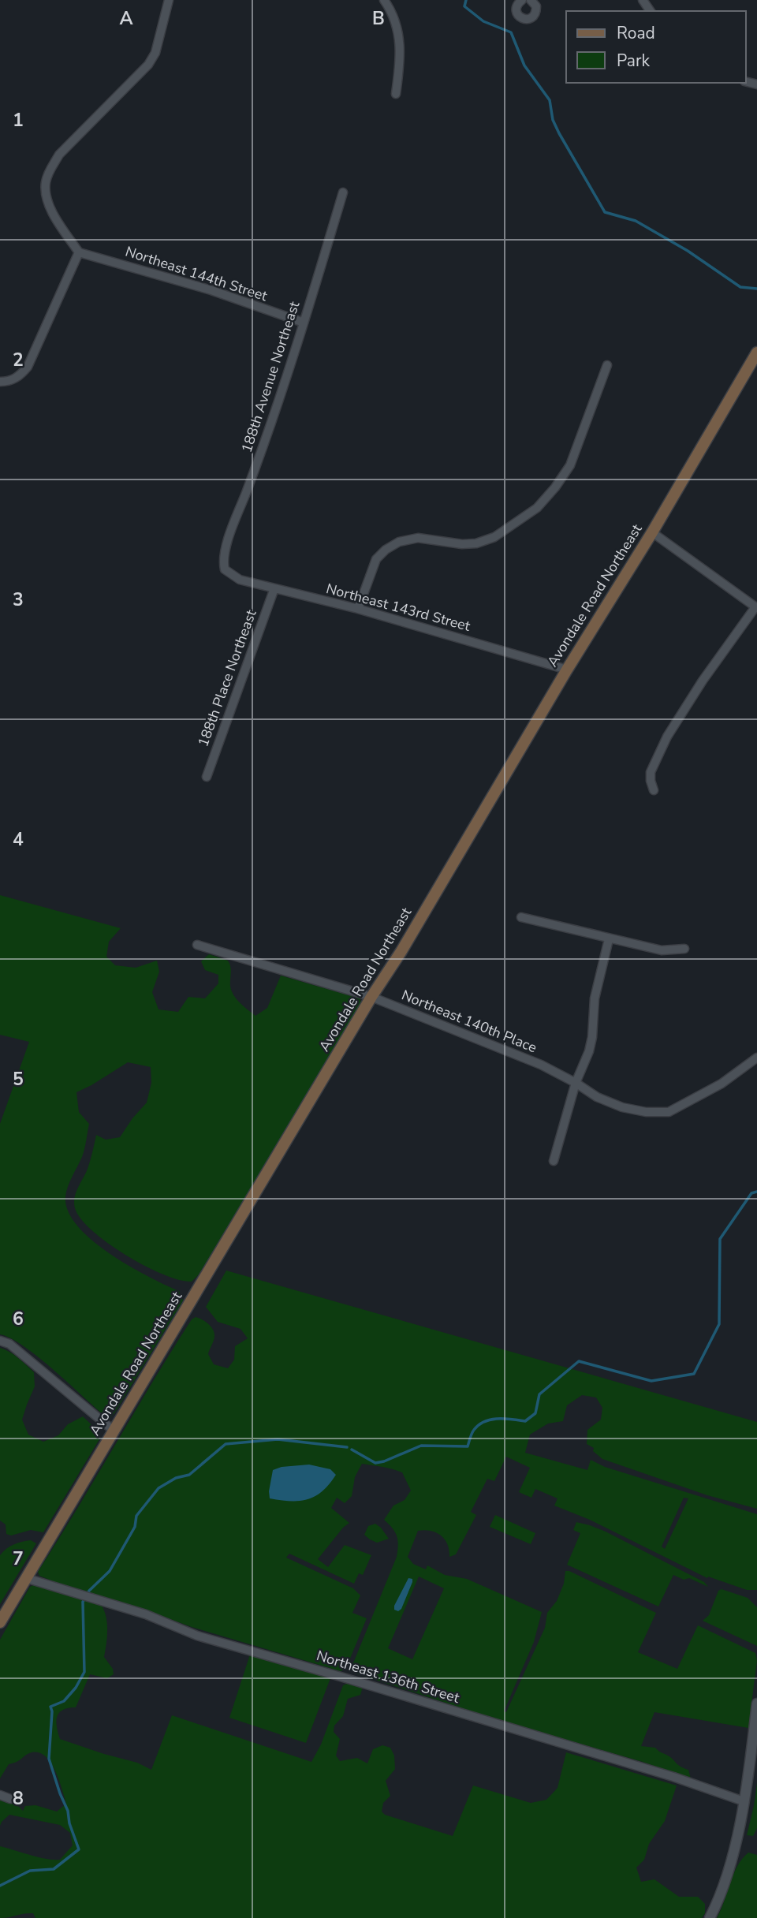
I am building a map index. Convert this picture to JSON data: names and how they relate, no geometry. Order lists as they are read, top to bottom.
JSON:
{
  "streets": {
    "main road": ["Avondale Road Northeast"],
    "street": [
      "Northeast 144th Street",
      "188th Avenue Northeast",
      "Northeast 143rd Street",
      "188th Place Northeast",
      "Northeast 140th Place",
      "Northeast 136th Street"
    ]
  },
  "crossings": [
    ["Northeast 144th Street", "188th Avenue Northeast"],
    ["188th Avenue Northeast", "Northeast 143rd Street"],
    ["Avondale Road Northeast", "Northeast 143rd Street"],
    ["Avondale Road Northeast", "Northeast 140th Place"],
    ["Avondale Road Northeast", "Northeast 136th Street"],
    ["Northeast 143rd Street", "188th Place Northeast"]
  ],
  "legend": ["Road", "Park"],
  "grid": {
    "columns": ["A", "B"],
    "rows": [
      "1",
      "2",
      "3",
      "4",
      "5",
      "6",
      "7",
      "8"
    ]
  }
}
